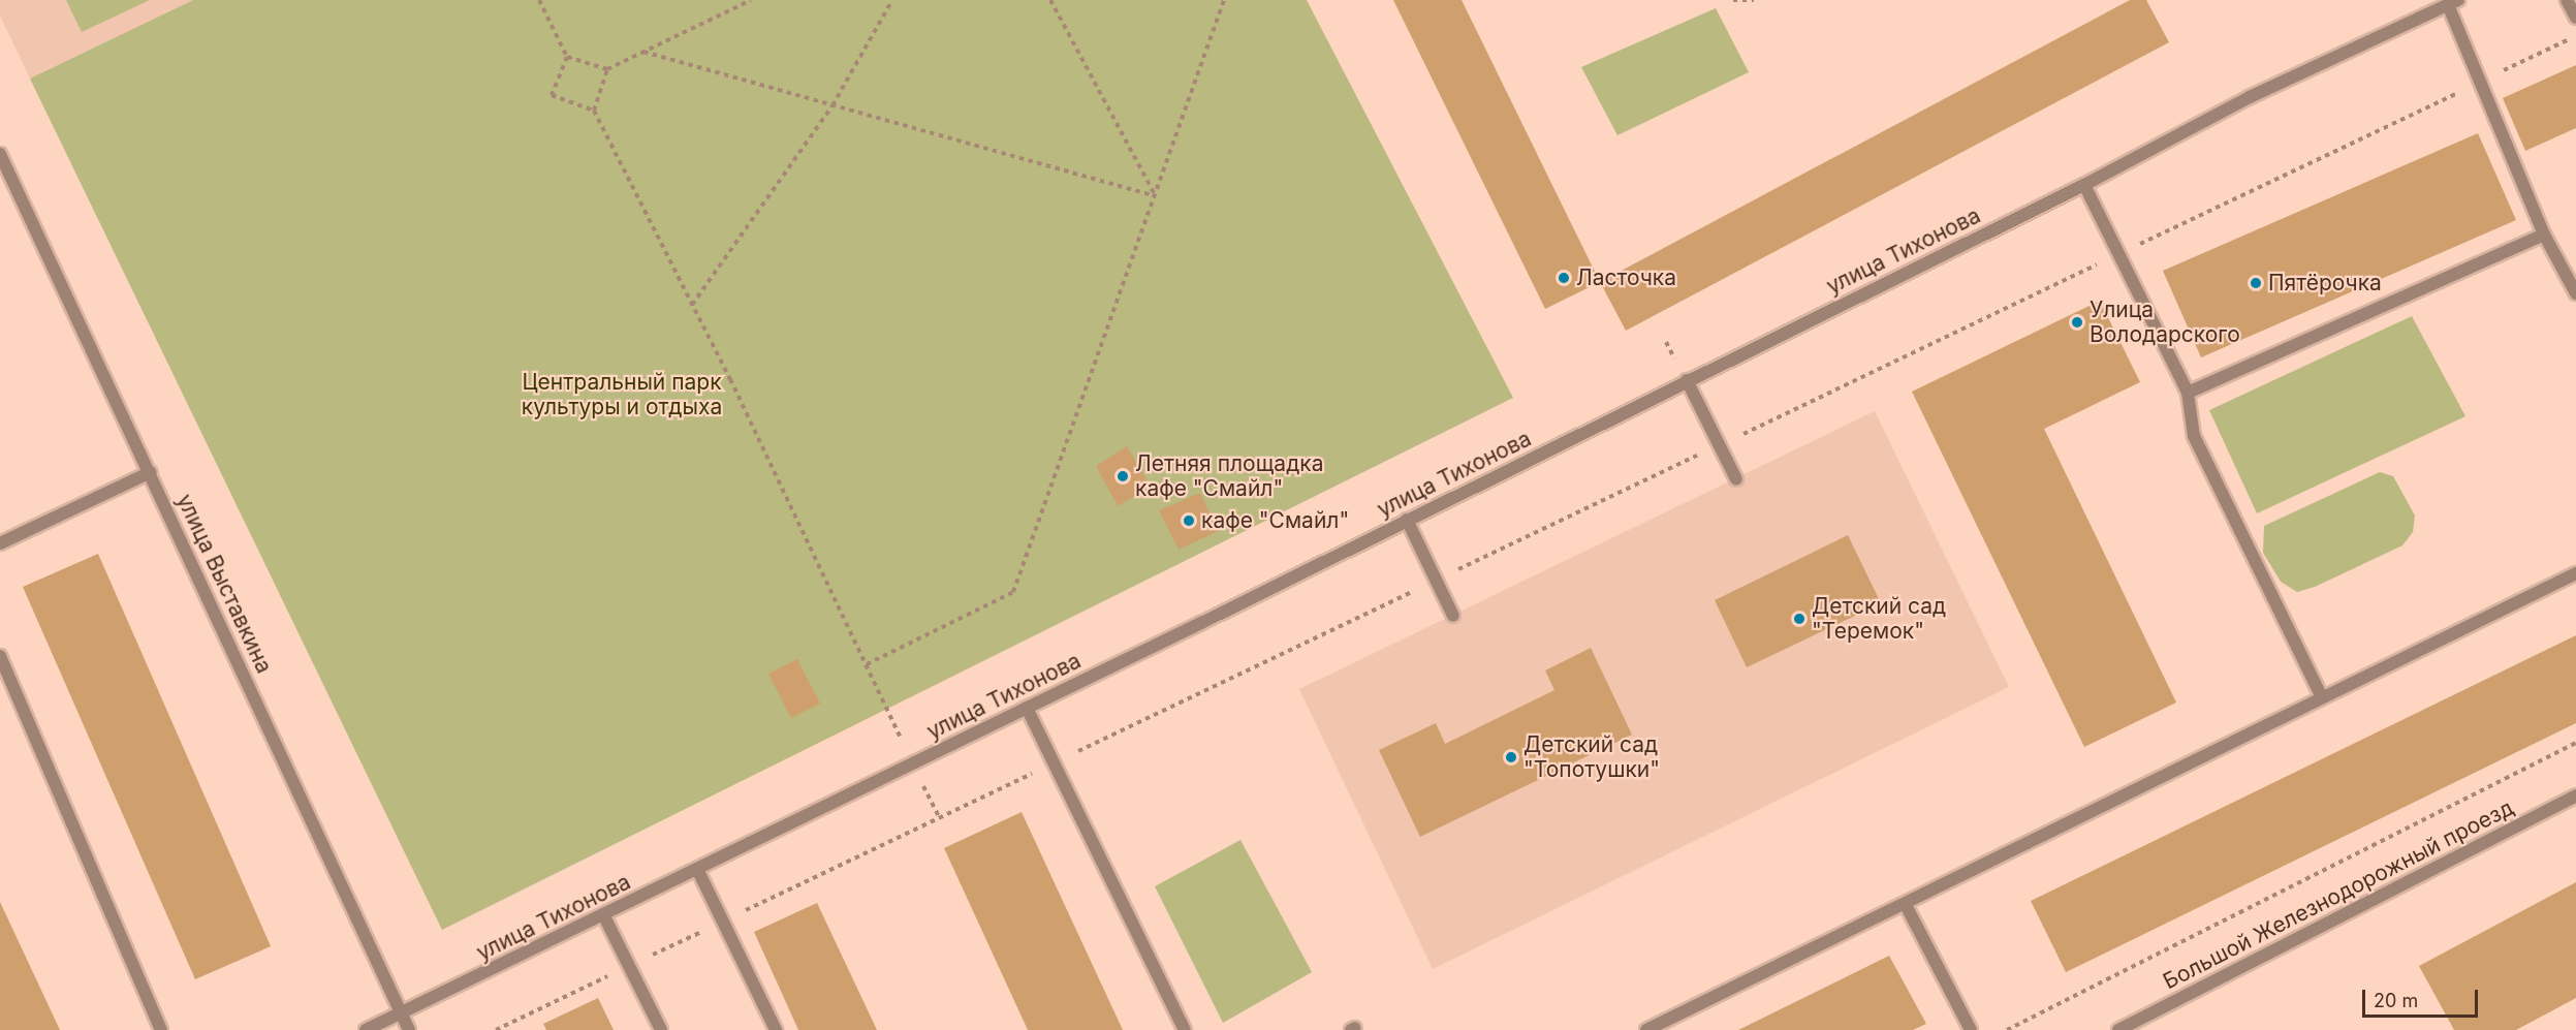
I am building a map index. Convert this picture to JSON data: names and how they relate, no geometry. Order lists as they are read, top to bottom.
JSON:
{
  "streets": {
    "street": ["улица Тихонова", "улица Выставкина", "Большой Железнодорожный проезд"]
  },
  "crossings": [
    ["улица Тихонова", "улица Выставкина"]
  ],
  "parks": ["Центральный парк культуры и отдыха"],
  "places": [
    "Ласточка",
    "Пятёрочка",
    "Улица Володарского",
    "Летняя площадка кафе \"Смайл\"",
    "кафе \"Смайл\"",
    "Детский сад \"Теремок\"",
    "Детский сад \"Топотушки\""
  ],
  "scale_bar": "20 m"
}
